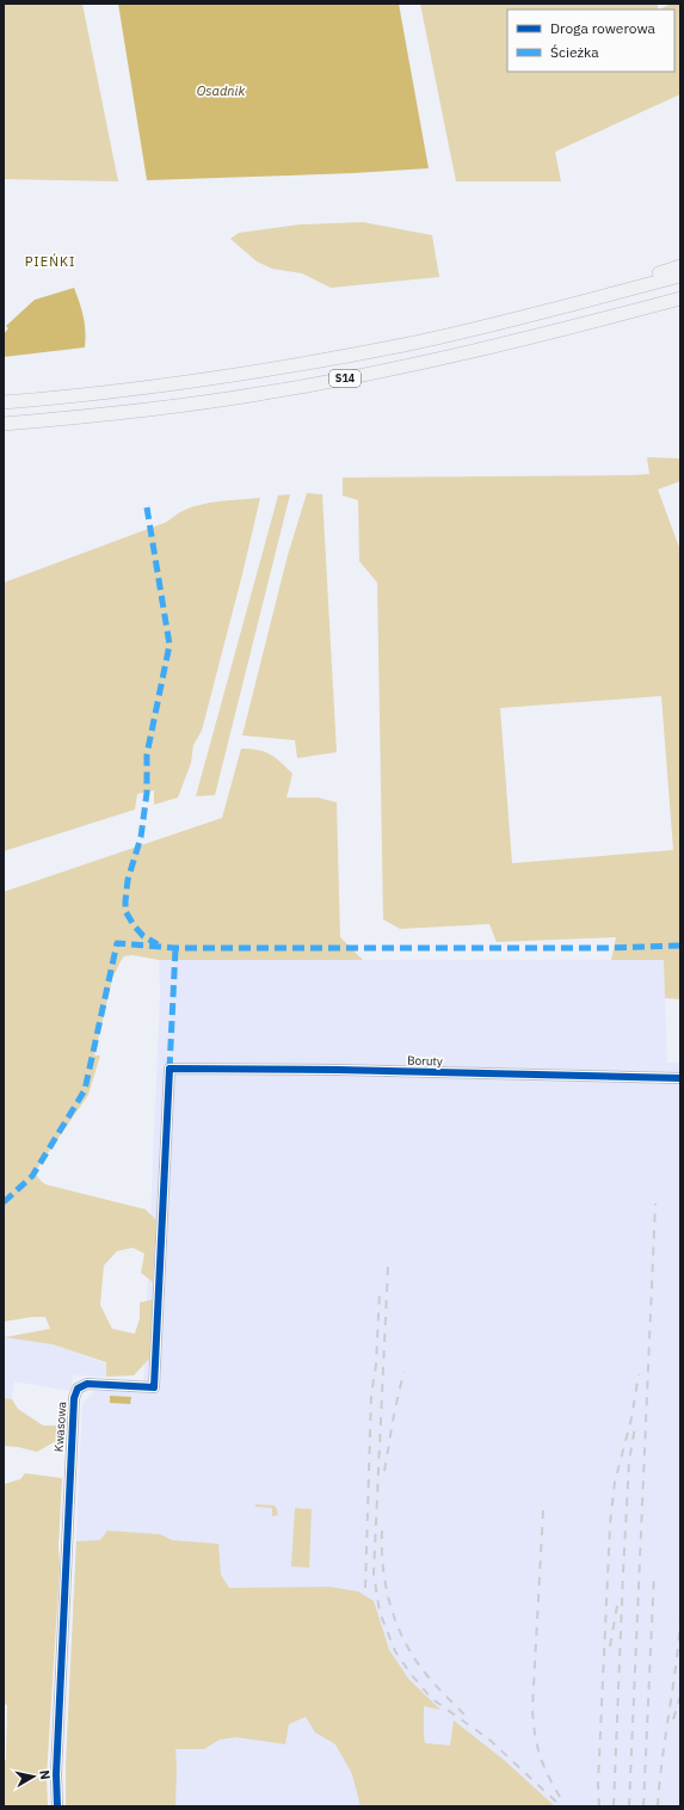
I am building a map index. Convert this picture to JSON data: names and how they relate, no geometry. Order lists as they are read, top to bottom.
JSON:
{
  "streets": {
    "highway": ["S14"],
    "street": ["Boruty", "Kwasowa"]
  },
  "crossings": [
    ["Boruty", "Kwasowa"]
  ],
  "districts": ["PIEŃKI"],
  "water": ["Osadnik"],
  "legend": ["Droga rowerowa", "Ścieżka"],
  "north": "right"
}
